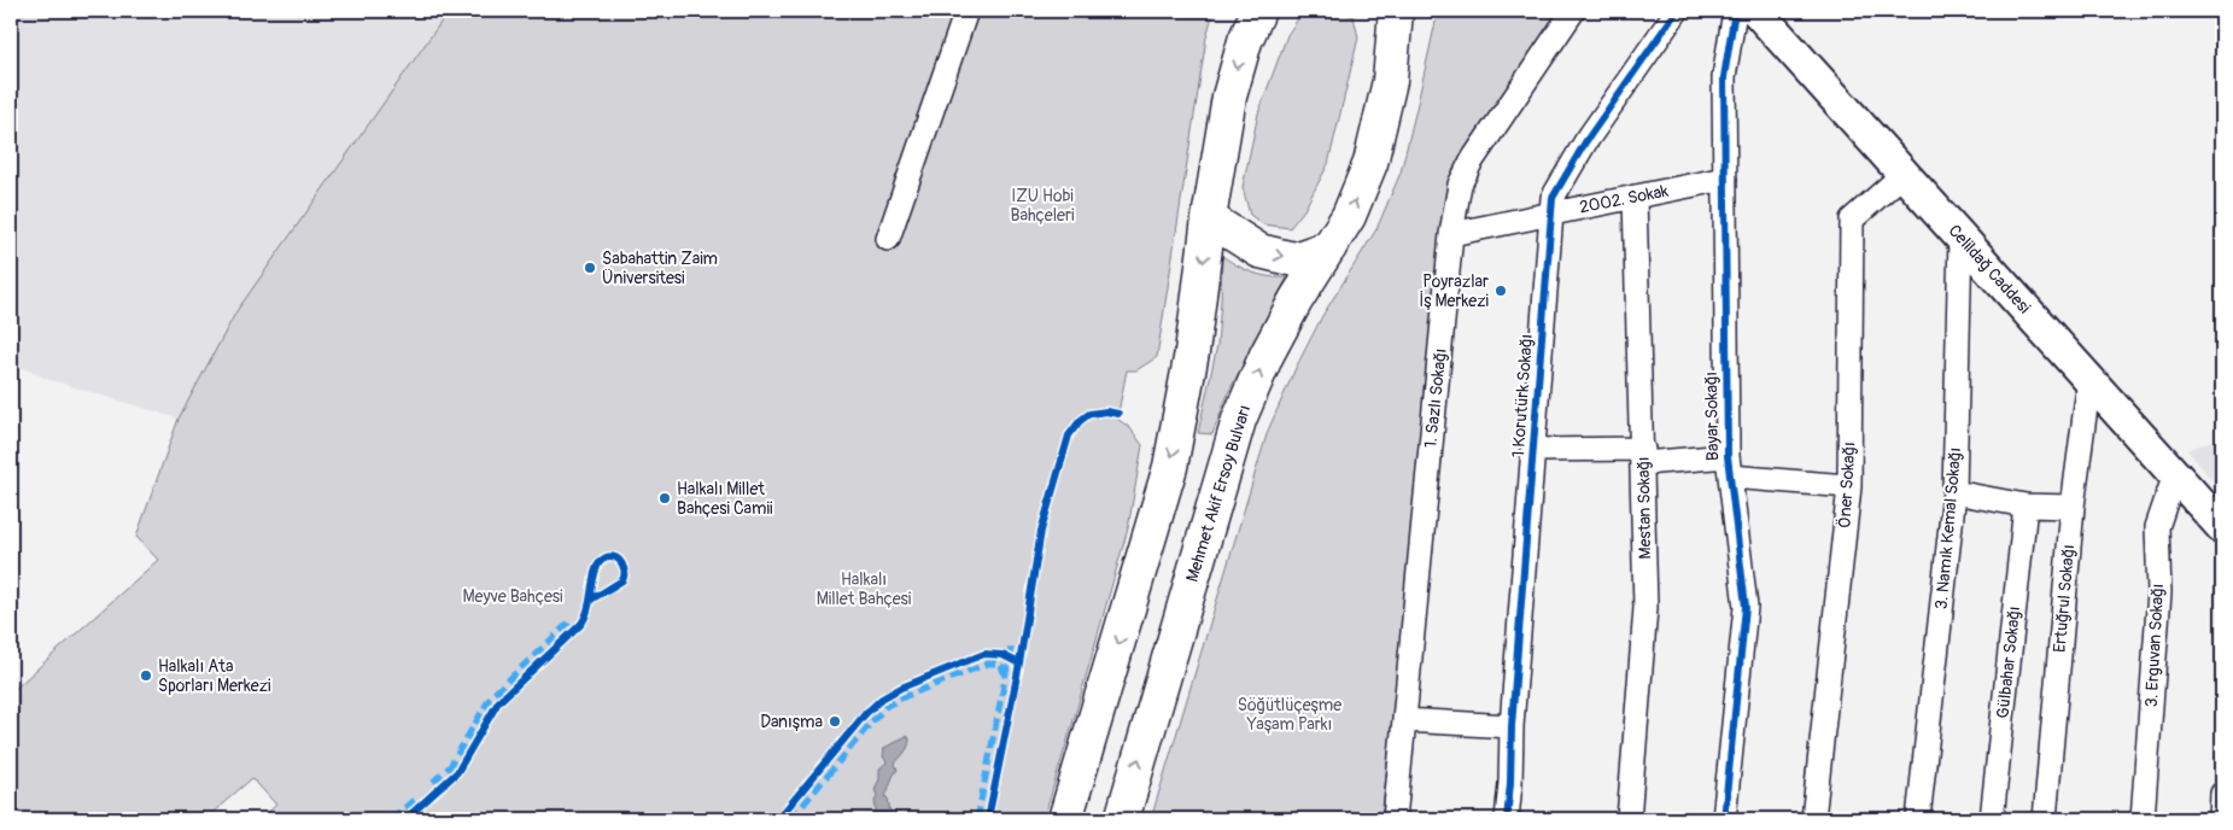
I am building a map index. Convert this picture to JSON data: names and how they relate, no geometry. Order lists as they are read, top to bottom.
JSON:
{
  "streets": {
    "main road": ["Mehmet Akif Ersoy Bulvarı"],
    "street": [
      "2002. Sokak",
      "Celildağ Caddesi",
      "1 Korutürk Sokağı",
      "1. Sazlı Sokağı",
      "Bayar Sokağı",
      "Öner Sokağı",
      "Mestan Sokağı",
      "3. Namık Kemal Sokağı",
      "Ertuğrul Sokağı",
      "3. Erguvan Sokağı",
      "Gülbahar Sokağı"
    ]
  },
  "crossings": [
    ["2002. Sokak", "1 Korutürk Sokağı"],
    ["2002. Sokak", "1. Sazlı Sokağı"],
    ["2002. Sokak", "Bayar Sokağı"],
    ["2002. Sokak", "Mestan Sokağı"],
    ["Celildağ Caddesi", "Öner Sokağı"],
    ["Celildağ Caddesi", "3. Namık Kemal Sokağı"],
    ["Celildağ Caddesi", "Ertuğrul Sokağı"],
    ["Celildağ Caddesi", "3. Erguvan Sokağı"]
  ],
  "parks": [
    "IZU Hobi Bahçeleri",
    "Halkalı Millet Bahçesi",
    "Meyve Bahçesi",
    "Söğütlüçeşme Yaşam Parkı"
  ],
  "places": [
    "Sabahattin Zaim Üniversitesi",
    "Poyrazlar İş Merkezi",
    "Halkalı Millet Bahçesi Camii",
    "Halkalı Ata Sporları Merkezi",
    "Danışma"
  ]
}
